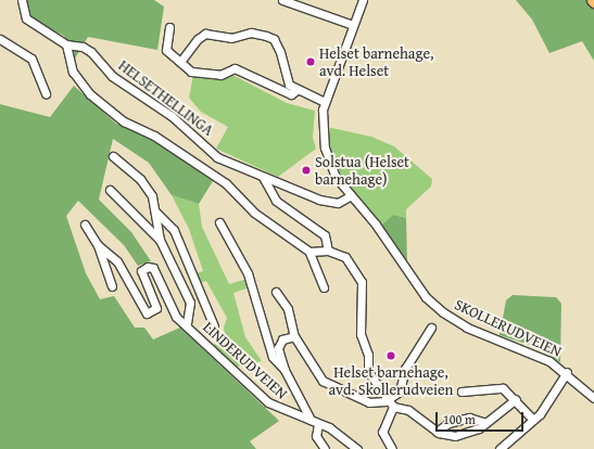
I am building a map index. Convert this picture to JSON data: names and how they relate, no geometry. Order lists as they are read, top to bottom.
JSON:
{
  "streets": {
    "street": ["HELSETHELLINGA", "SKOLLERUDVEIEN", "LINDERUDVEIEN"]
  },
  "crossings": [
    ["HELSETHELLINGA", "SKOLLERUDVEIEN"]
  ],
  "places": ["Helset barnehage, avd. Helset", "Solstua (Helset barnehage)", "Helset barnehage, avd. Skollerudveien"],
  "scale_bar": "100 m"
}
